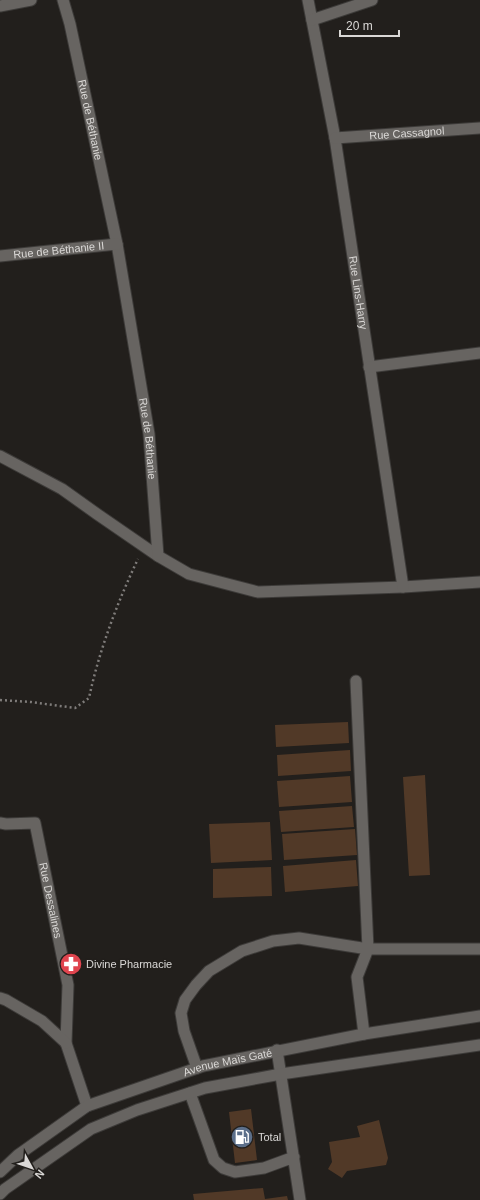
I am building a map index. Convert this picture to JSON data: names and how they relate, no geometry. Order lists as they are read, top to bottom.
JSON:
{
  "streets": {
    "street": [
      "Rue de Béthanie",
      "Rue Cassagnol",
      "Rue de Béthanie II",
      "Rue Lins-Harry",
      "Rue Dessalines",
      "Avenue Maïs Gaté"
    ]
  },
  "crossings": [
    ["Rue de Béthanie", "Rue de Béthanie II"],
    ["Rue Cassagnol", "Rue Lins-Harry"],
    ["Rue Dessalines", "Avenue Maïs Gaté"]
  ],
  "places": {
    "pharmacy": ["Divine Pharmacie"],
    "fuel station": ["Total"]
  },
  "scale_bar": "20 m",
  "north": "bottom right"
}
